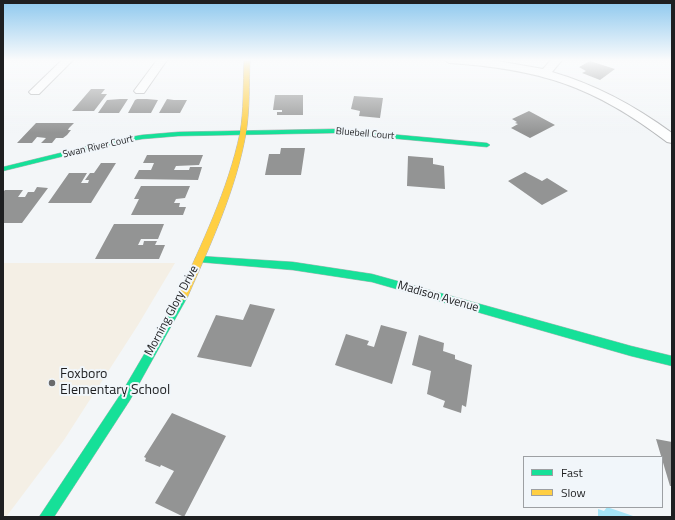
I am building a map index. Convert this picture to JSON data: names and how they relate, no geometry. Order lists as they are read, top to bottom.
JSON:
{
  "streets": {
    "street": [
      "Bluebell Court",
      "Swan River Court",
      "Madison Avenue",
      "Morning Glory Drive"
    ]
  },
  "crossings": [
    ["Bluebell Court", "Swan River Court"],
    ["Bluebell Court", "Morning Glory Drive"],
    ["Swan River Court", "Morning Glory Drive"],
    ["Madison Avenue", "Morning Glory Drive"]
  ],
  "places": ["Foxboro Elementary School"],
  "legend": ["Fast", "Slow"]
}
